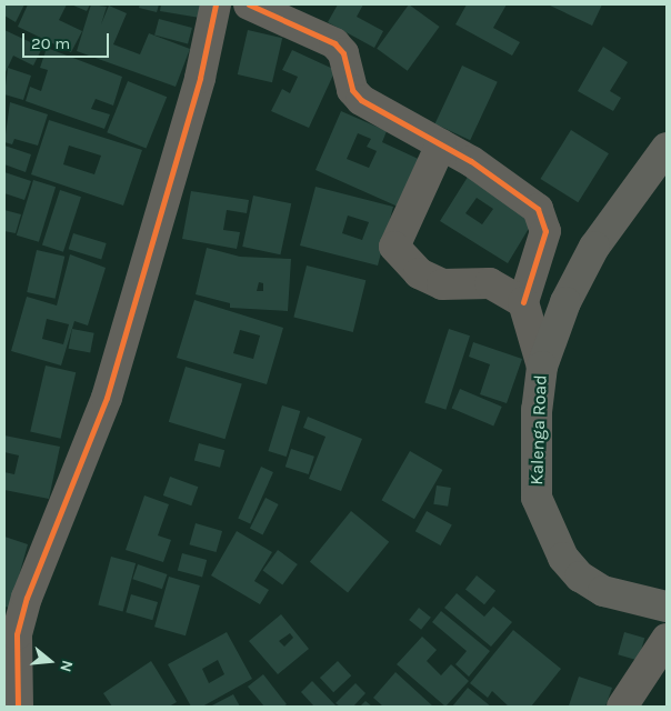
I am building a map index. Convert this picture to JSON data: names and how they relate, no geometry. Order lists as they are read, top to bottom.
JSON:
{
  "streets": {
    "main road": ["Kalenga Road"]
  },
  "scale_bar": "20 m",
  "north": "right"
}
